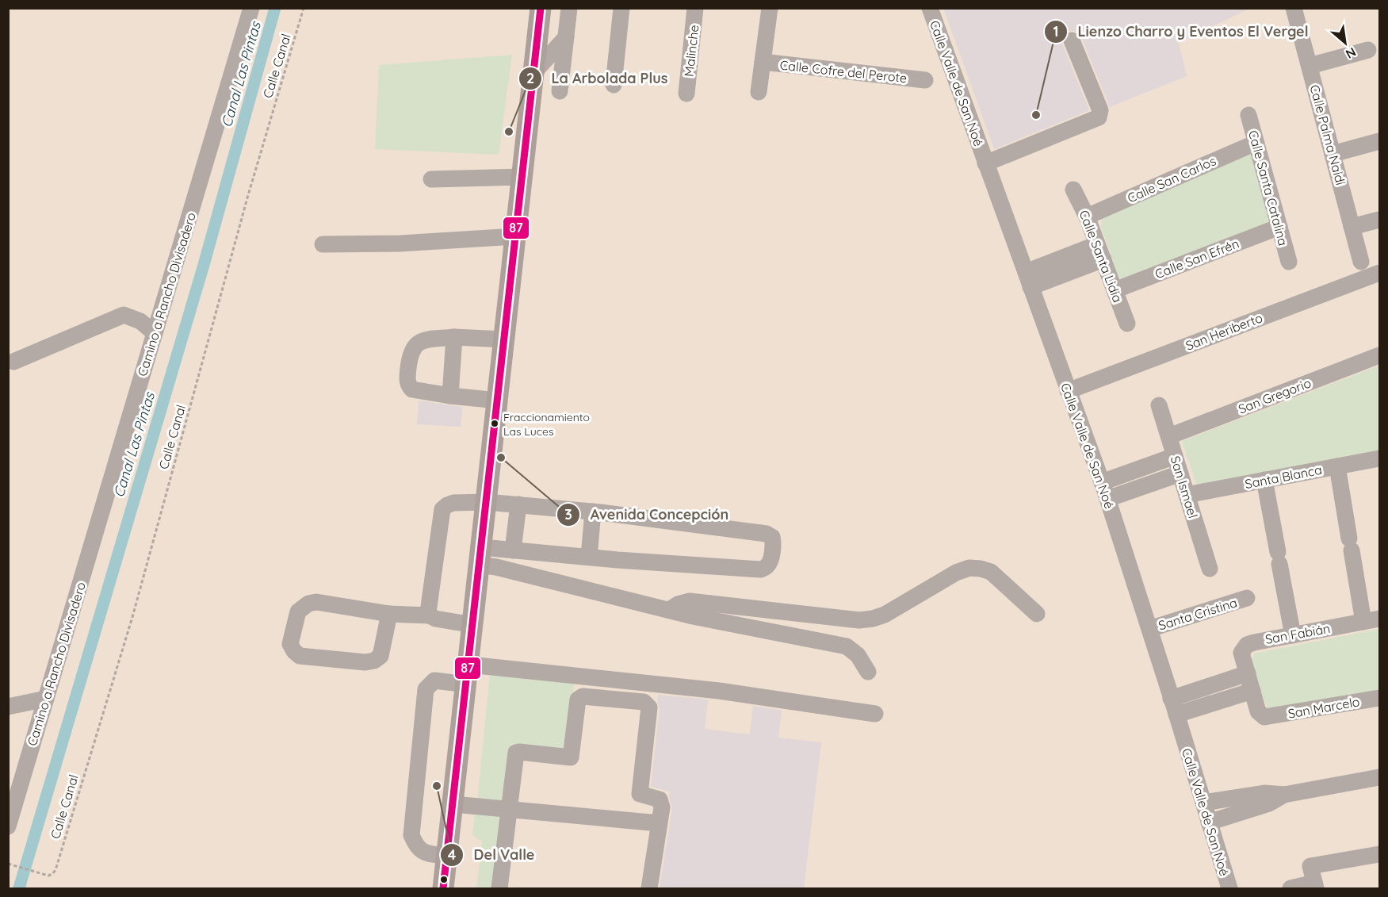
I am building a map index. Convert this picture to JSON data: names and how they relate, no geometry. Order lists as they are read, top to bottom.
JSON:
{
  "streets": {
    "street": [
      "Malinche",
      "Calle Cofre del Perote",
      "Calle Valle de San Noé",
      "Calle Palma Naidi",
      "Calle San Carlos",
      "Calle Santa Catalina",
      "Calle Santa Lidia",
      "Calle San Efrén",
      "Camino a Rancho Divisadero",
      "San Heriberto",
      "San Gregorio",
      "Santa Blanca",
      "San Ismael",
      "Santa Cristina",
      "San Fabián",
      "San Marcelo"
    ],
    "path": ["Calle Canal"]
  },
  "crossings": [
    ["Calle Valle de San Noé", "San Heriberto"],
    ["Calle Valle de San Noé", "Santa Cristina"],
    ["Calle San Carlos", "Calle Santa Catalina"],
    ["Calle San Carlos", "Calle Santa Lidia"],
    ["Calle Santa Catalina", "Calle San Efrén"],
    ["Calle Santa Lidia", "Calle San Efrén"],
    ["San Gregorio", "San Ismael"],
    ["Santa Blanca", "San Ismael"],
    ["San Fabián", "San Marcelo"]
  ],
  "water": ["Canal Las Pintas"],
  "places": [
    "Lienzo Charro y Eventos El Vergel",
    "La Arbolada Plus",
    "Fraccionamiento Las Luces",
    "Avenida Concepción",
    "Del Valle"
  ],
  "lines": ["transit line 87"],
  "north": "bottom right"
}
